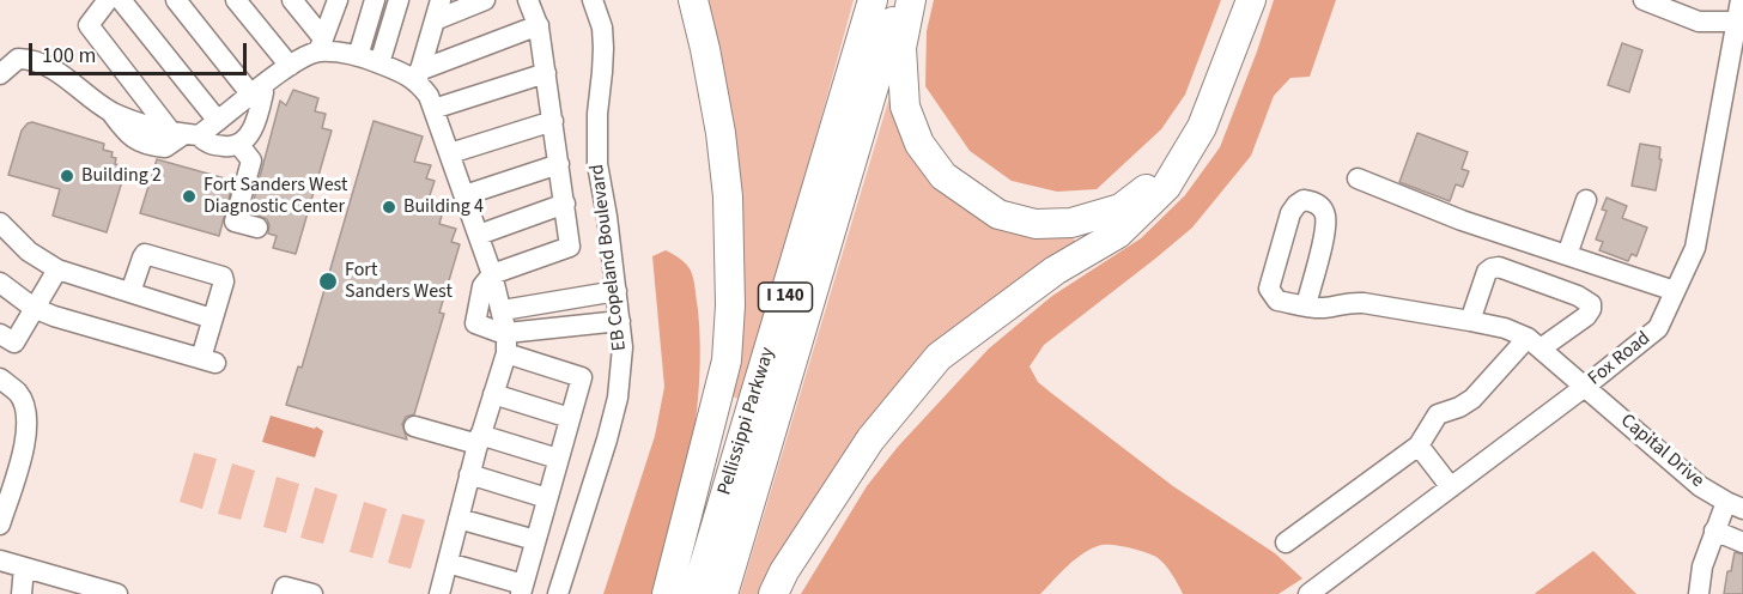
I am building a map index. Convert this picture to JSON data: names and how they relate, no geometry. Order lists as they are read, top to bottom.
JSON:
{
  "streets": {
    "highway": ["I 140", "Pellissippi Parkway"],
    "street": ["EB Copeland Boulevard", "Fox Road", "Capital Drive"]
  },
  "crossings": [
    ["Fox Road", "Capital Drive"]
  ],
  "places": [
    "Building 2",
    "Fort Sanders West Diagnostic Center",
    "Building 4",
    "Fort Sanders West"
  ],
  "scale_bar": "100 m"
}
